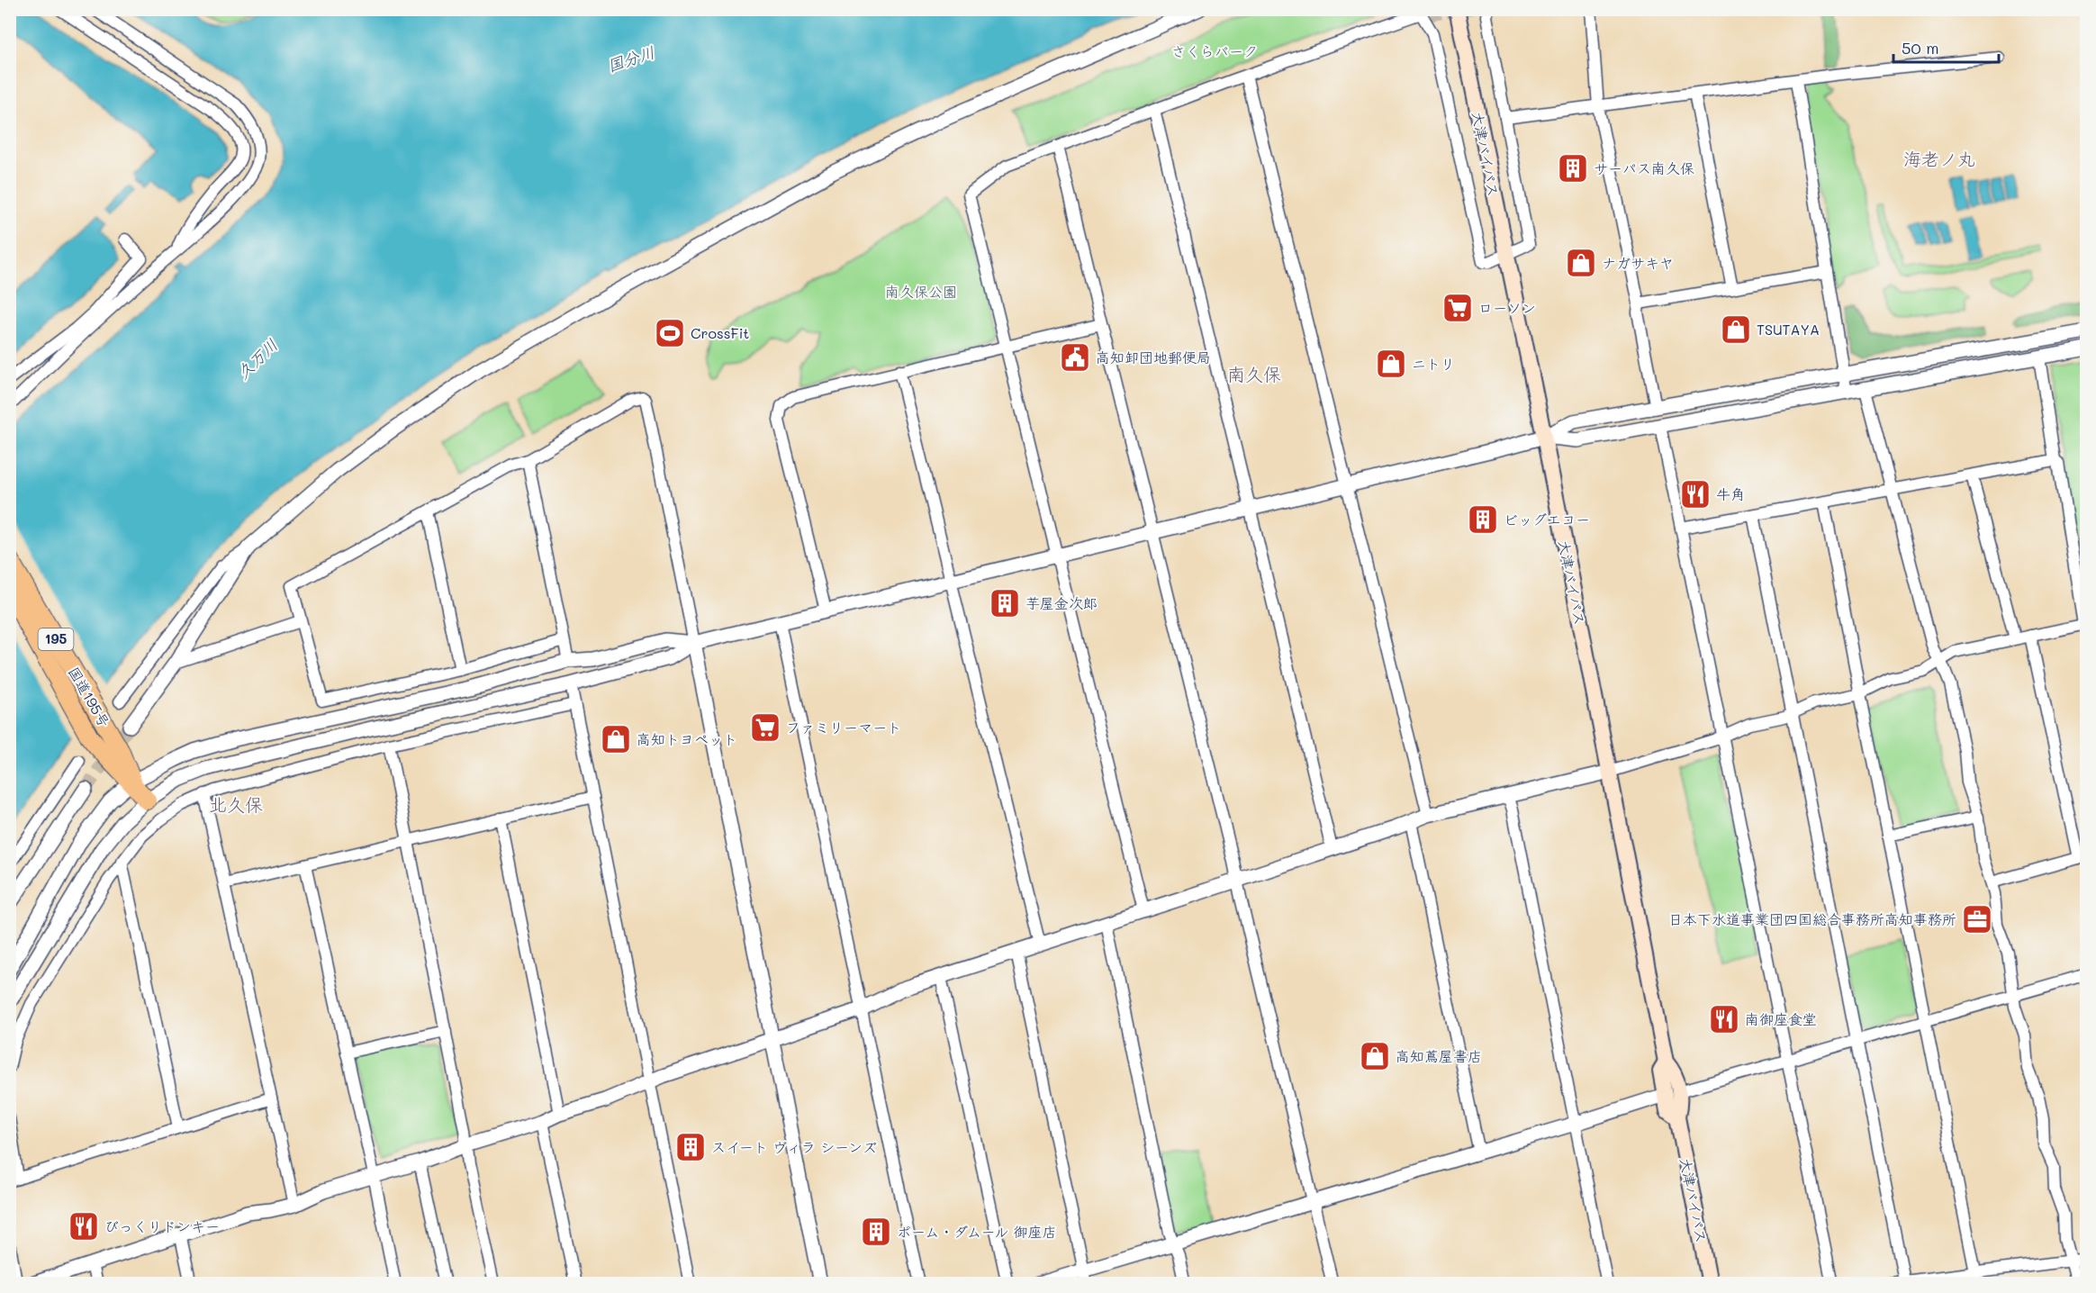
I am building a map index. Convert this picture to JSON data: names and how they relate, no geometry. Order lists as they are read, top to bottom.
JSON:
{
  "streets": {
    "highway": ["195", "国道195号"],
    "main road": ["大津バイパス"]
  },
  "districts": ["海老ノ丸", "南久保", "北久保"],
  "water": ["国分川", "久万川"],
  "parks": ["さくらパーク", "南久保公園"],
  "places": {
    "building": [
      "サーパス南久保",
      "ビッグエコー",
      "芋屋金次郎",
      "スイート ヴィラ シーンズ",
      "ポーム・ダムール 御座店"
    ],
    "shop": [
      "ナガサキヤ",
      "TSUTAYA",
      "ニトリ",
      "高知トヨペット",
      "高知蔦屋書店"
    ],
    "supermarket": ["ローソン", "ファミリーマート"],
    "sports": ["CrossFit"],
    "public building": ["高知卸団地郵便局"],
    "restaurant": ["牛角", "南御座食堂", "びっくりドンキー"],
    "office": ["日本下水道事業団四国総合事務所高知事務所"]
  },
  "scale_bar": "50 m"
}
